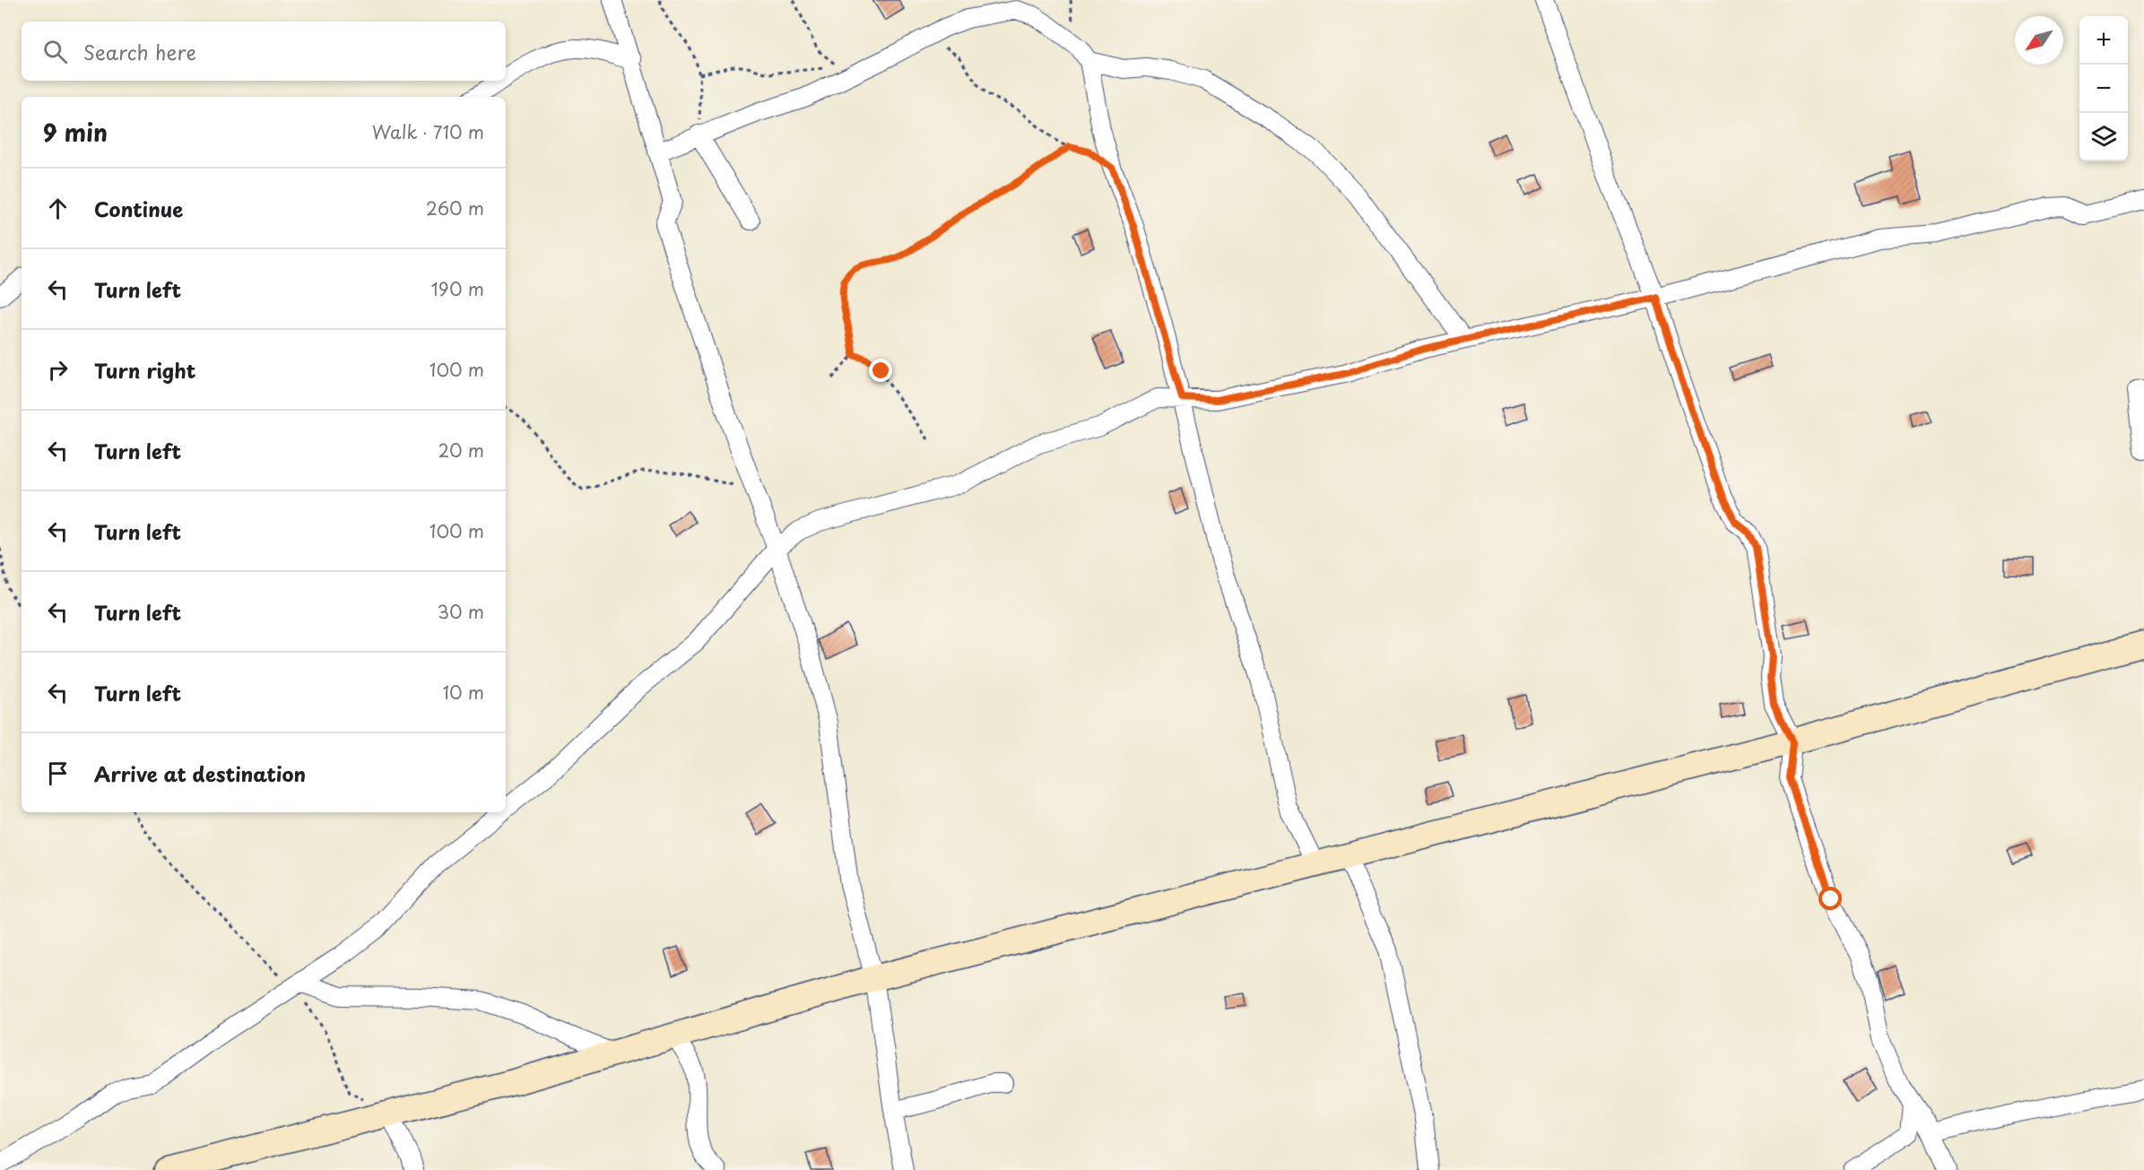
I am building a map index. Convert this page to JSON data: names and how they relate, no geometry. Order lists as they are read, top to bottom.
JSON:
{
  "north": "bottom left",
  "page": {
    "map_buttons": ["+", "−"],
    "search": "Search here",
    "heading": ["9 min", "Walk · 710 m"],
    "list": [
      ["Continue", "260 m"],
      ["Turn left", "190 m"],
      ["Turn right", "100 m"],
      ["Turn left", "20 m"],
      ["Turn left", "100 m"],
      ["Turn left", "30 m"],
      ["Turn left", "10 m"],
      "Arrive at destination"
    ]
  }
}
